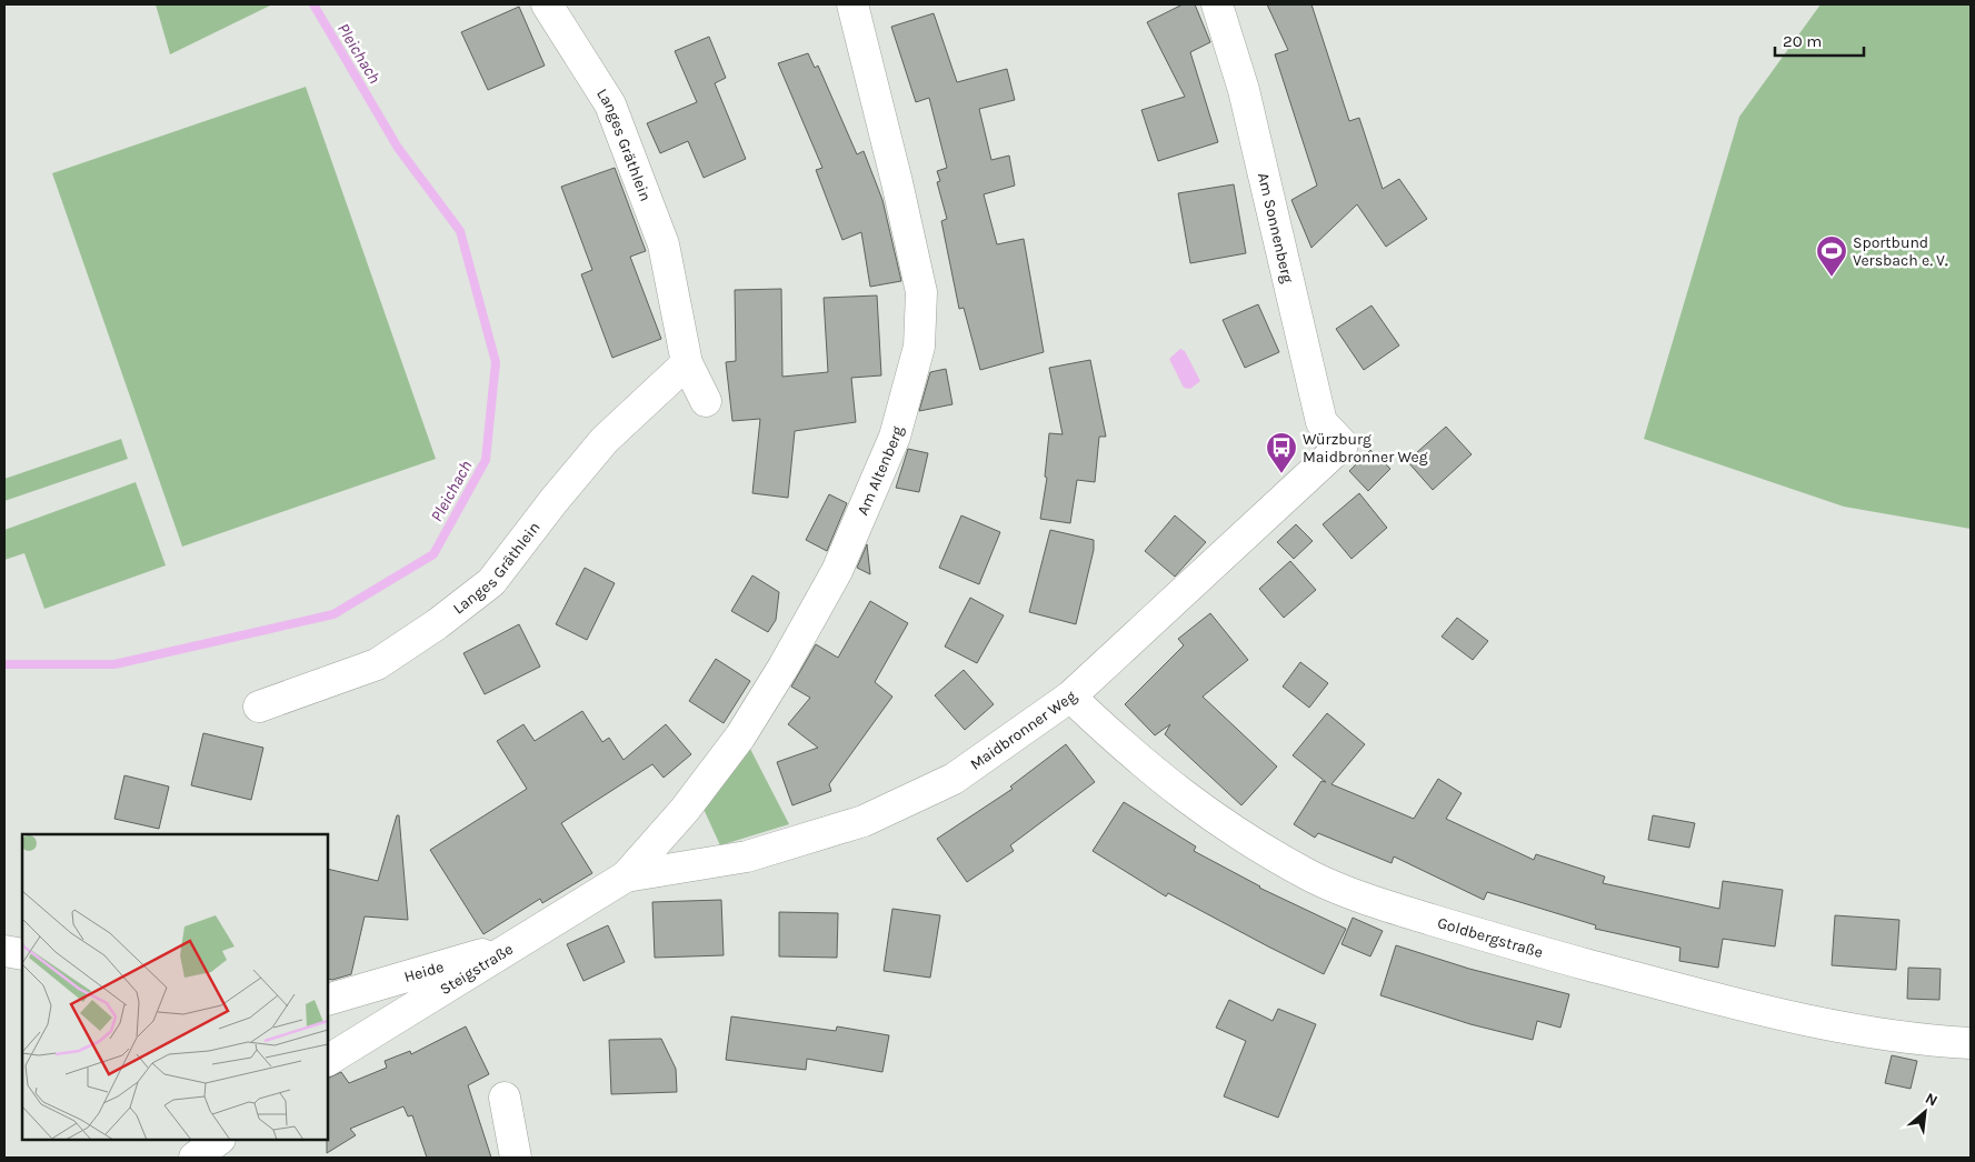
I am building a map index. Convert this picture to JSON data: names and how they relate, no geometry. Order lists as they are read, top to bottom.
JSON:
{
  "streets": {
    "street": [
      "Langes Gräthlein",
      "Am Sonnenberg",
      "Am Altenberg",
      "Maidbronner Weg",
      "Goldbergstraße",
      "Steigstraße",
      "Heide"
    ]
  },
  "crossings": [
    ["Am Sonnenberg", "Maidbronner Weg"],
    ["Am Altenberg", "Maidbronner Weg"],
    ["Am Altenberg", "Steigstraße"],
    ["Maidbronner Weg", "Goldbergstraße"],
    ["Maidbronner Weg", "Steigstraße"],
    ["Steigstraße", "Heide"]
  ],
  "water": ["Pleichach"],
  "places": {
    "sports": ["Sportbund Versbach e. V."],
    "bus stop": ["Würzburg Maidbronner Weg"]
  },
  "scale_bar": "20 m",
  "north": "top right"
}
